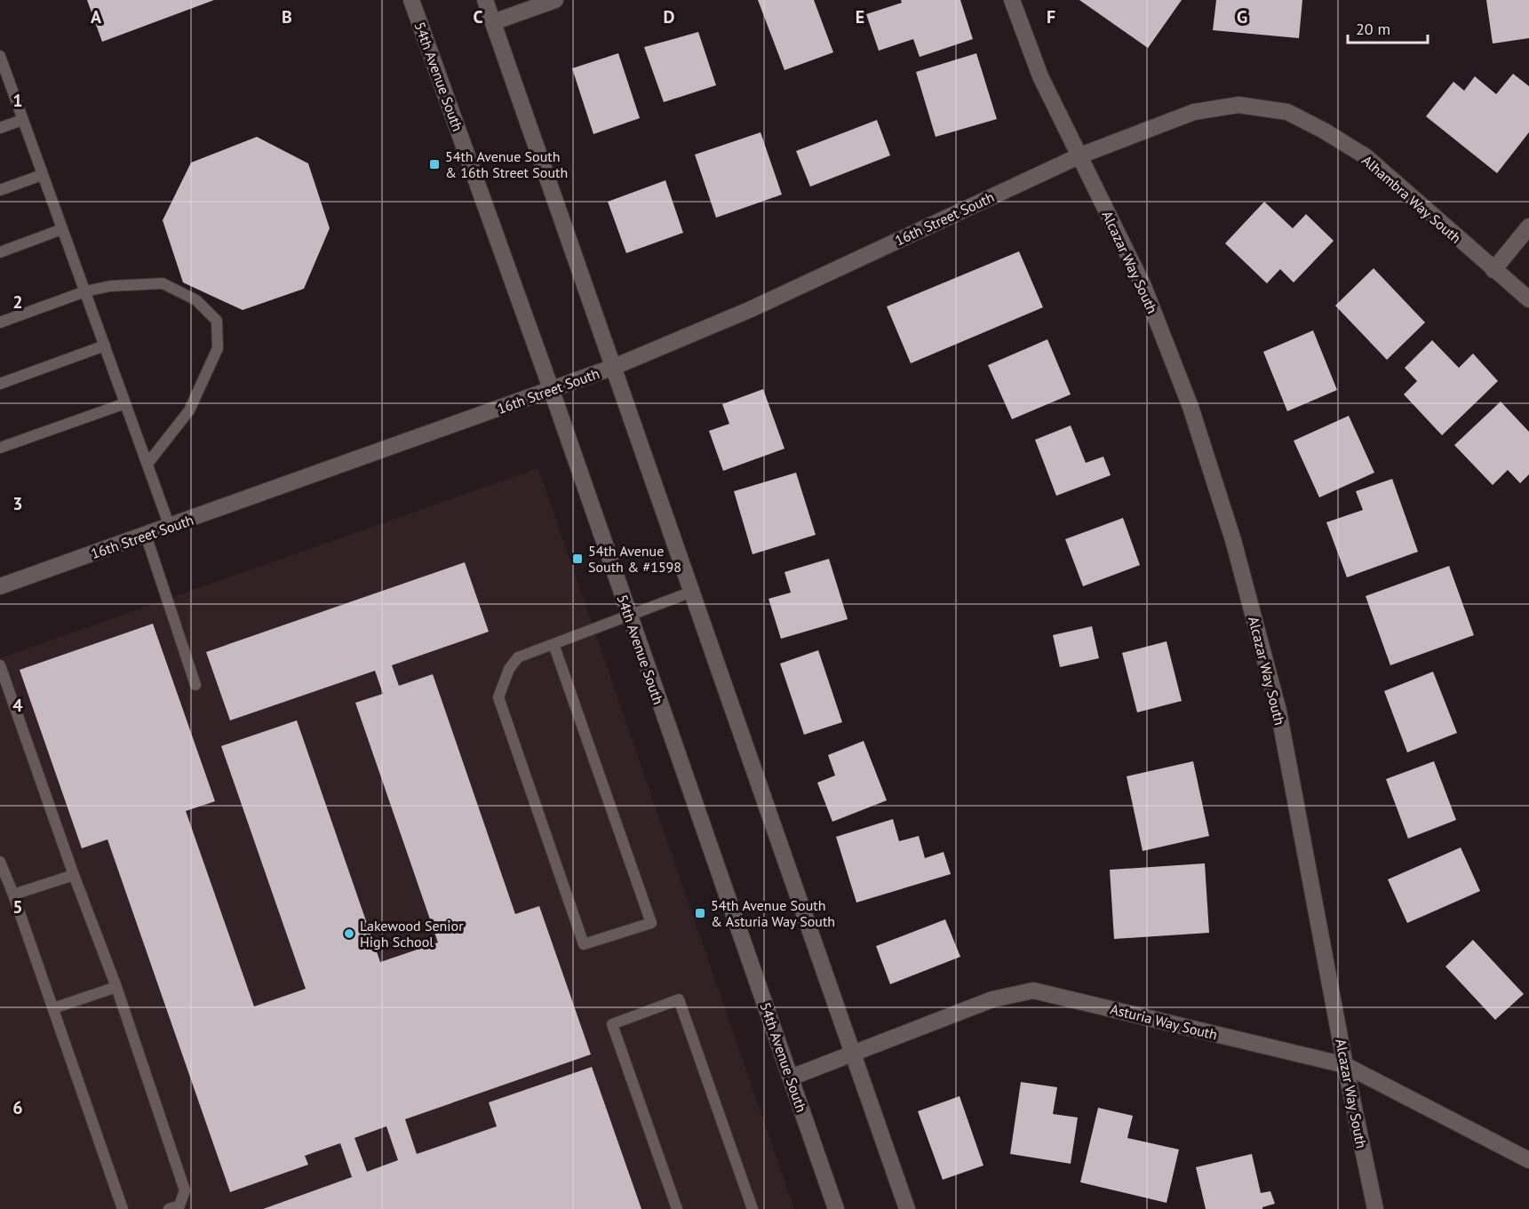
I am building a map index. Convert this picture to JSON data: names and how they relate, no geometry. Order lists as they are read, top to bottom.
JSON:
{
  "streets": {
    "street": [
      "54th Avenue South",
      "Alhambra Way South",
      "16th Street South",
      "Alcazar Way South",
      "Asturia Way South"
    ]
  },
  "crossings": [
    ["54th Avenue South", "16th Street South"],
    ["54th Avenue South", "Asturia Way South"],
    ["Alhambra Way South", "16th Street South"],
    ["Alhambra Way South", "Alcazar Way South"],
    ["16th Street South", "Alcazar Way South"],
    ["Alcazar Way South", "Asturia Way South"]
  ],
  "places": {
    "transit": ["54th Avenue South & 16th Street South", "54th Avenue South & #1598", "54th Avenue South & Asturia Way South"],
    "other": ["Lakewood Senior High School"]
  },
  "scale_bar": "20 m",
  "grid": {
    "columns": [
      "A",
      "B",
      "C",
      "D",
      "E",
      "F",
      "G"
    ],
    "rows": [
      "1",
      "2",
      "3",
      "4",
      "5",
      "6"
    ]
  }
}
